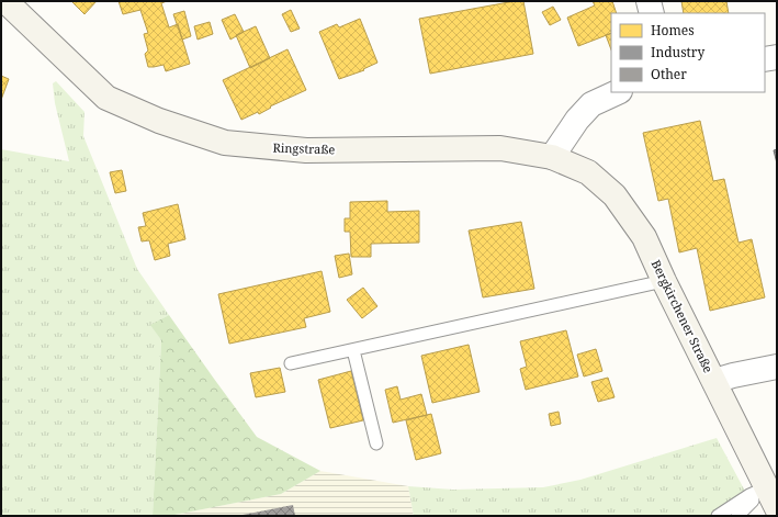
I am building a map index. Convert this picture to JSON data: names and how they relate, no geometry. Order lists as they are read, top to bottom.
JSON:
{
  "streets": {
    "street": ["Ringstraße", "Bergkirchener Straße"]
  },
  "crossings": [
    ["Ringstraße", "Bergkirchener Straße"]
  ],
  "legend": ["Homes", "Industry", "Other"]
}
